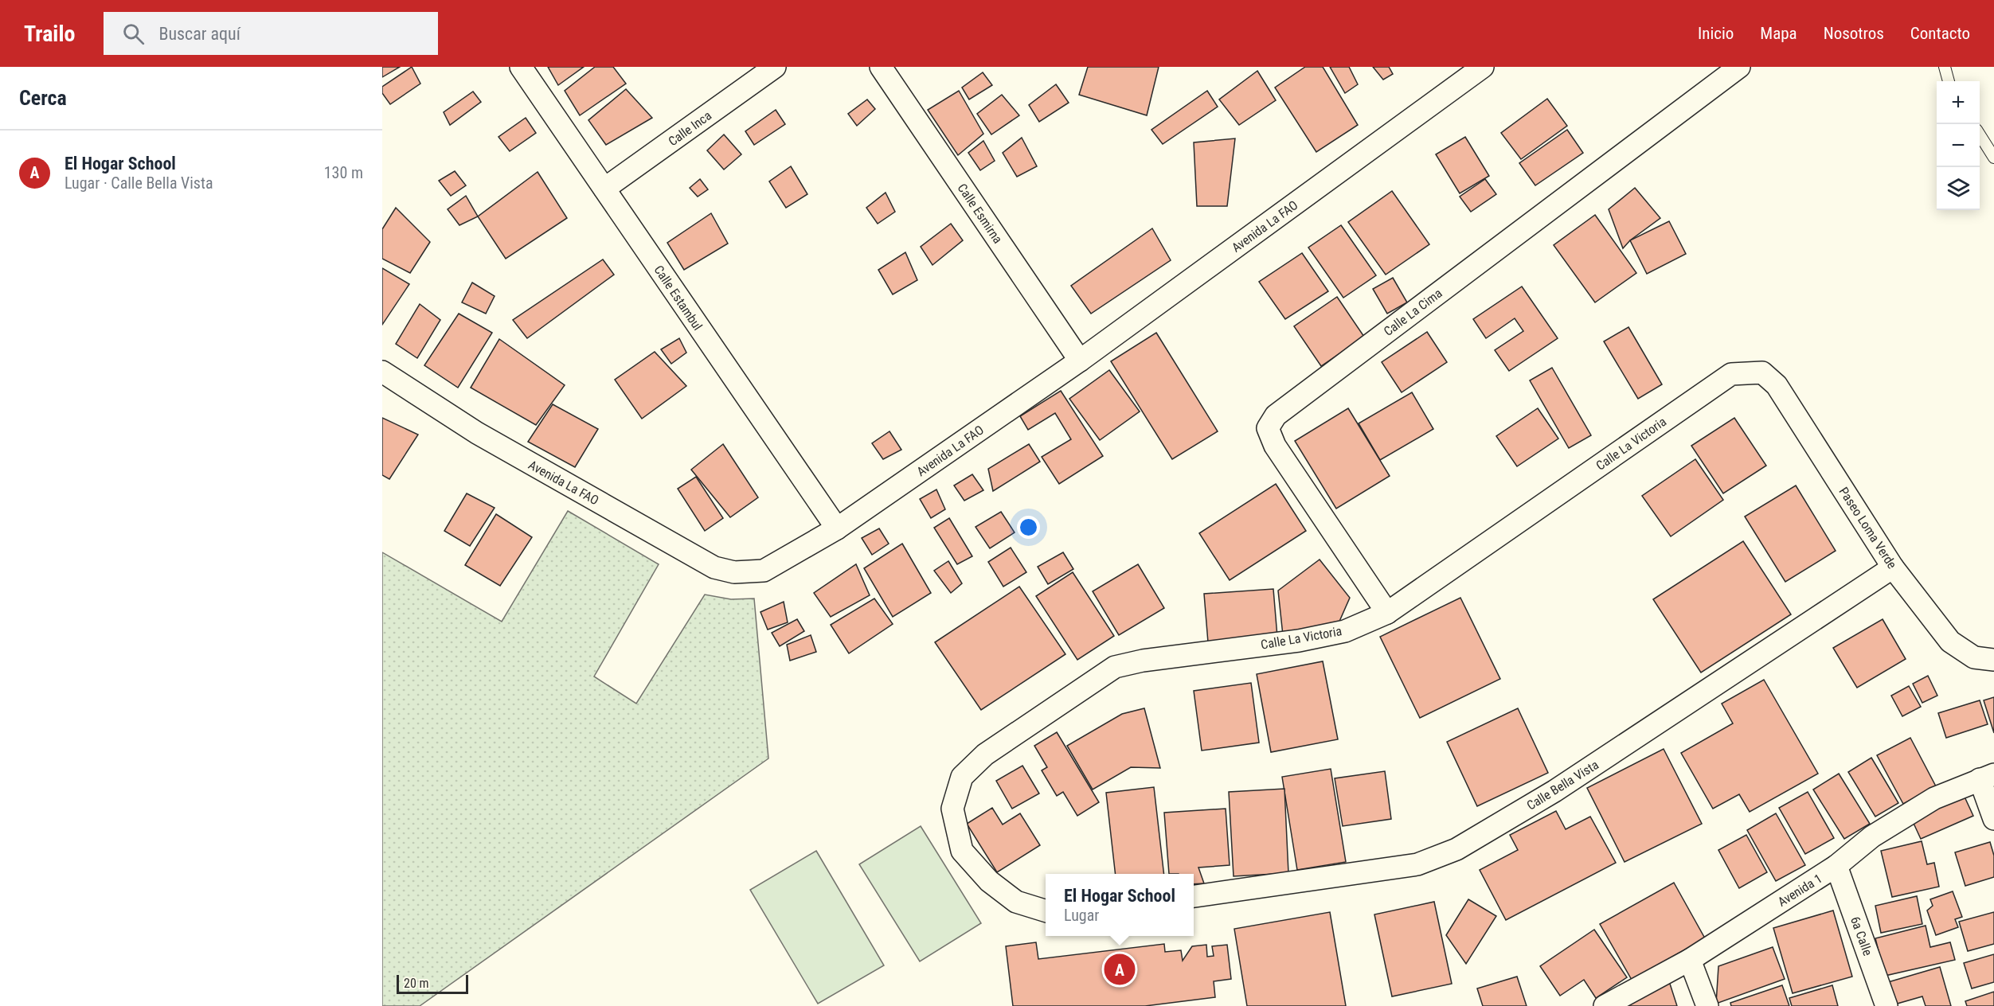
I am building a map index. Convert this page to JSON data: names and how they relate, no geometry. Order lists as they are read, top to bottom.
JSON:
{
  "streets": {
    "street": [
      "Calle Inca",
      "Calle Esmirna",
      "Avenida La FAO",
      "Calle Estambul",
      "Calle La Cima",
      "Calle La Victoria",
      "Paseo Loma Verde",
      "Calle Bella Vista",
      "Avenida 1",
      "6a Calle"
    ]
  },
  "crossings": [
    ["Calle Inca", "Calle Estambul"],
    ["Calle Esmirna", "Avenida La FAO"],
    ["Avenida La FAO", "Calle Estambul"],
    ["Calle La Cima", "Calle La Victoria"],
    ["Calle La Victoria", "Paseo Loma Verde"],
    ["Paseo Loma Verde", "Calle Bella Vista"],
    ["Avenida 1", "6a Calle"]
  ],
  "scale_bar": "20 m",
  "page": {
    "header": "Trailo",
    "search": "Buscar aquí",
    "nav": [
      "Inicio",
      "Mapa",
      "Nosotros",
      "Contacto"
    ],
    "heading": "Cerca",
    "map_buttons": ["+", "−"],
    "list": [
      {
        "mark": "A",
        "name": "El Hogar School",
        "note": "Lugar · Calle Bella Vista",
        "value": "130 m"
      }
    ],
    "popup": ["El Hogar School", "Lugar"],
    "pins": "A",
    "scale": "20 m"
  }
}
